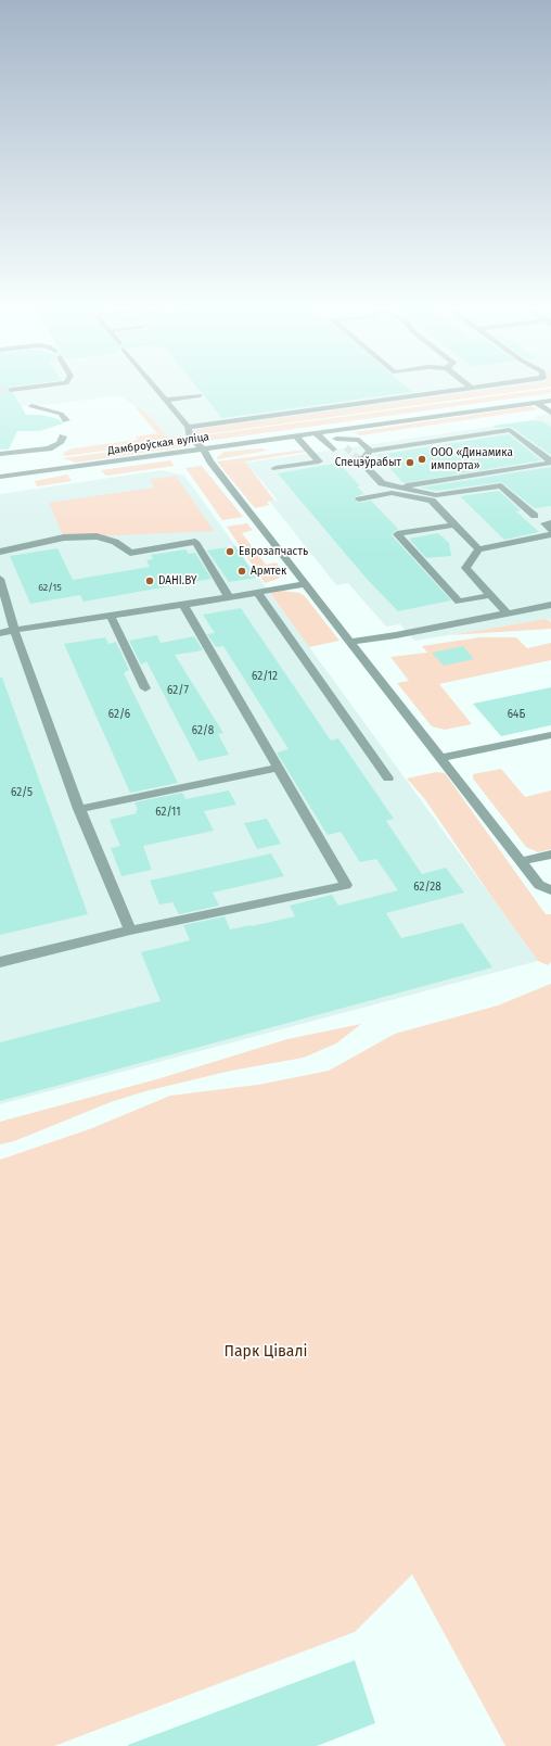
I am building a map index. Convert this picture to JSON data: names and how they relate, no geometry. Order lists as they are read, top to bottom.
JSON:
{
  "streets": {
    "street": ["Дамброўская вуліца"]
  },
  "parks": ["Парк Цівалі"],
  "places": [
    "ООО «Динамика импорта»",
    "Спецэўрабыт",
    "Еврозапчасть",
    "Армтек",
    "DAHI.BY"
  ],
  "house_numbers": [
    "62/15",
    "62/12",
    "62/7",
    "62/6",
    "64Б",
    "62/8",
    "62/5",
    "62/11",
    "62/28"
  ]
}
